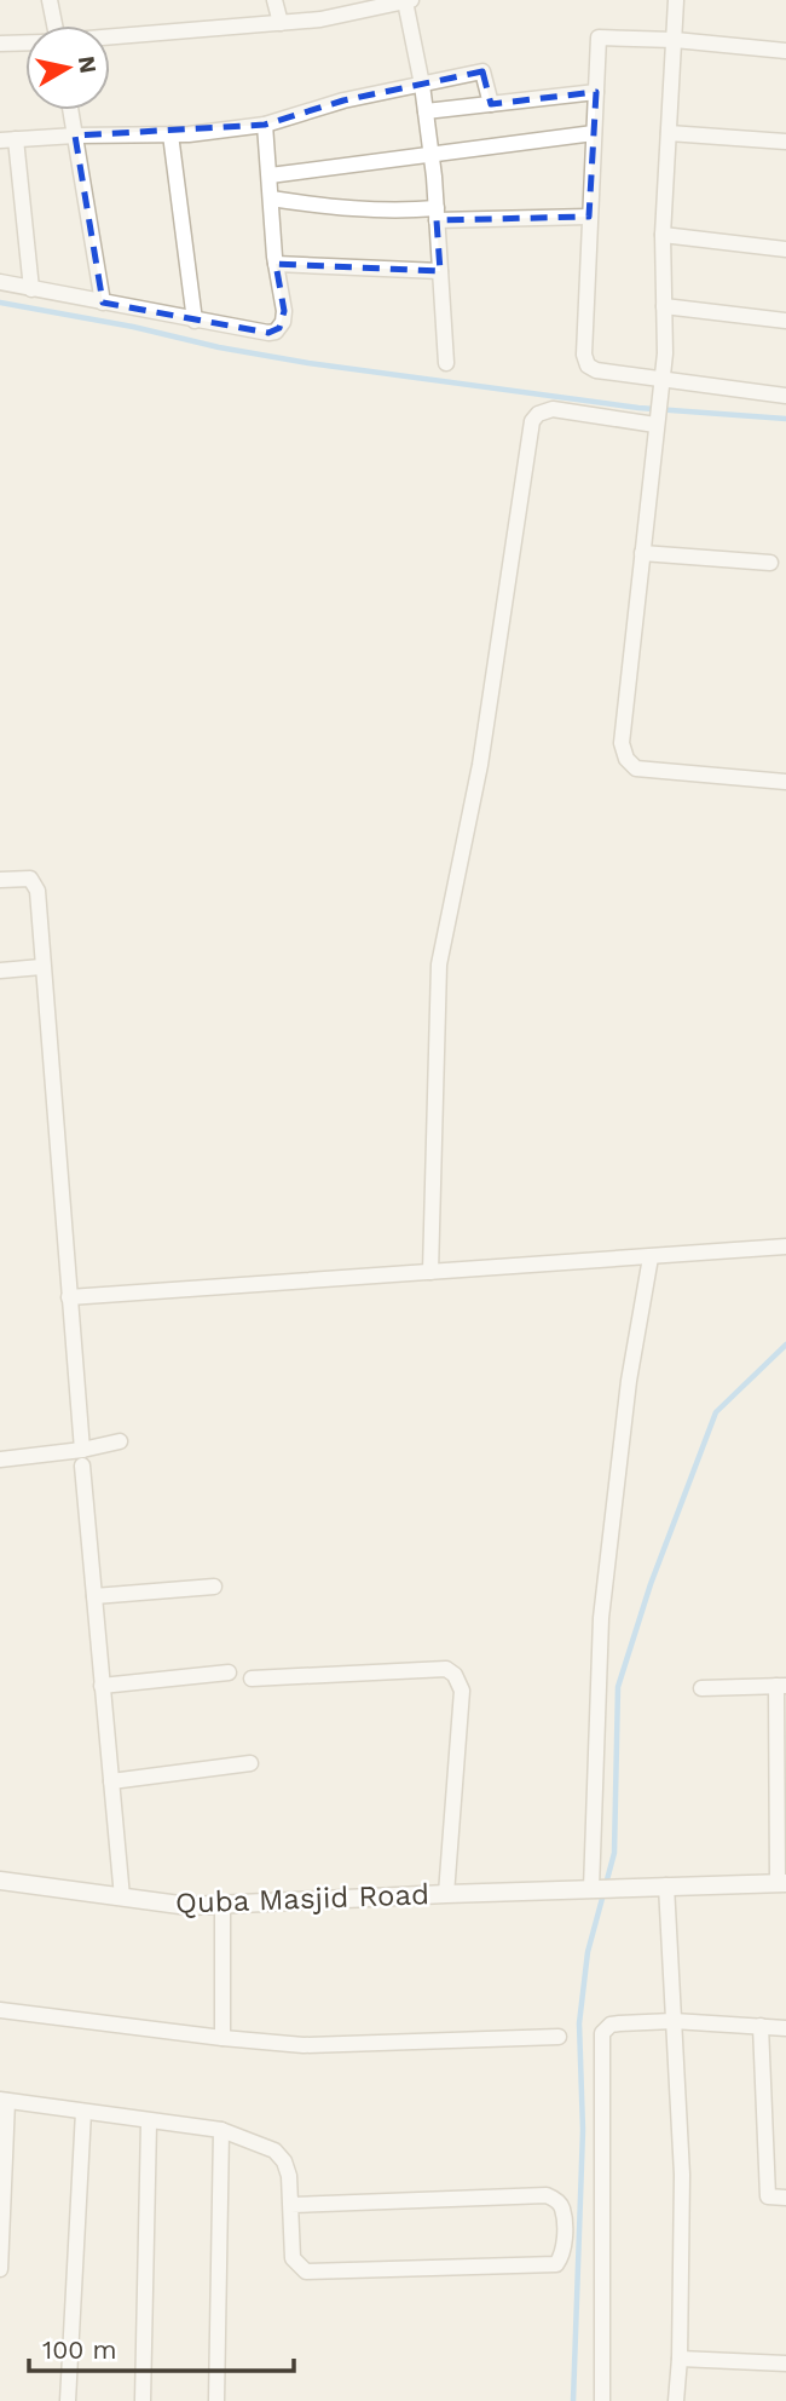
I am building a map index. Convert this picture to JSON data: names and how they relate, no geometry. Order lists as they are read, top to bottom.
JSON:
{
  "streets": {
    "street": ["Quba Masjid Road"]
  },
  "scale_bar": "100 m",
  "north": "right"
}
